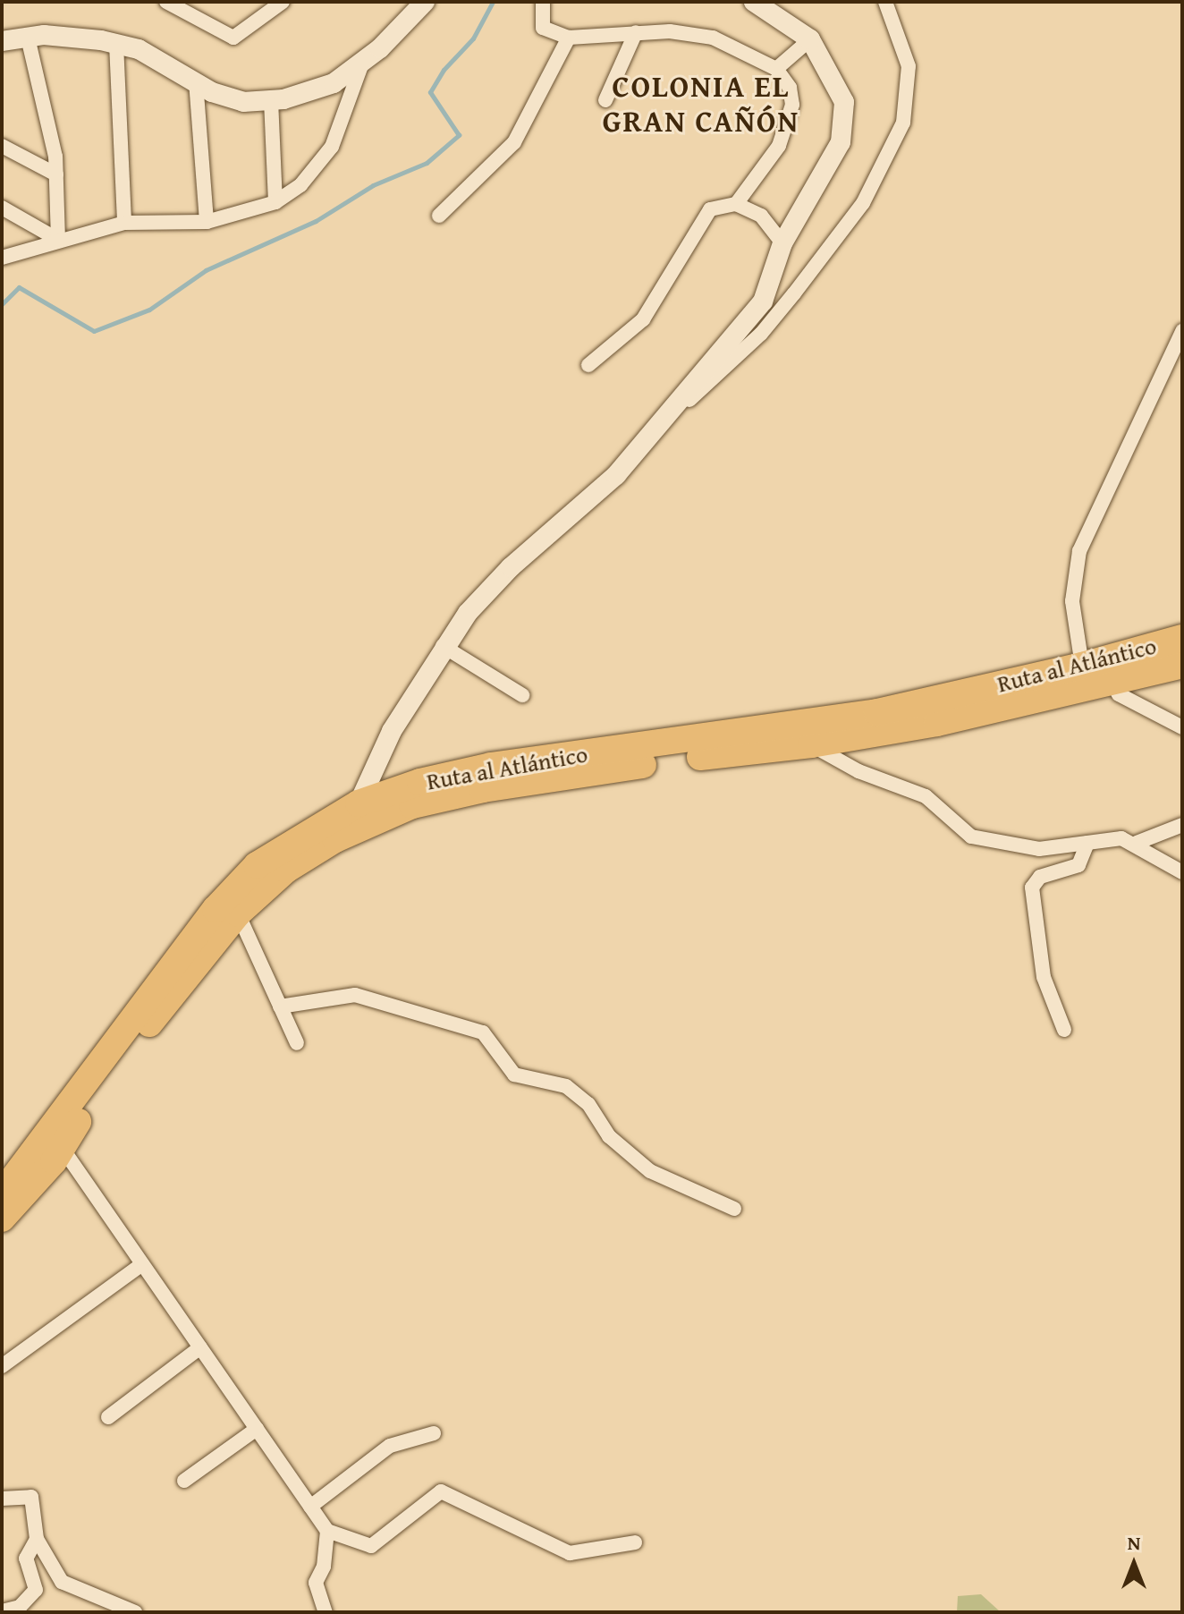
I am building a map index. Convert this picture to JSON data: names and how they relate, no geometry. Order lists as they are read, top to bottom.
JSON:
{
  "streets": {
    "highway": ["Ruta al Atlántico"]
  },
  "districts": ["COLONIA EL GRAN CAÑÓN"],
  "north": "top"
}
